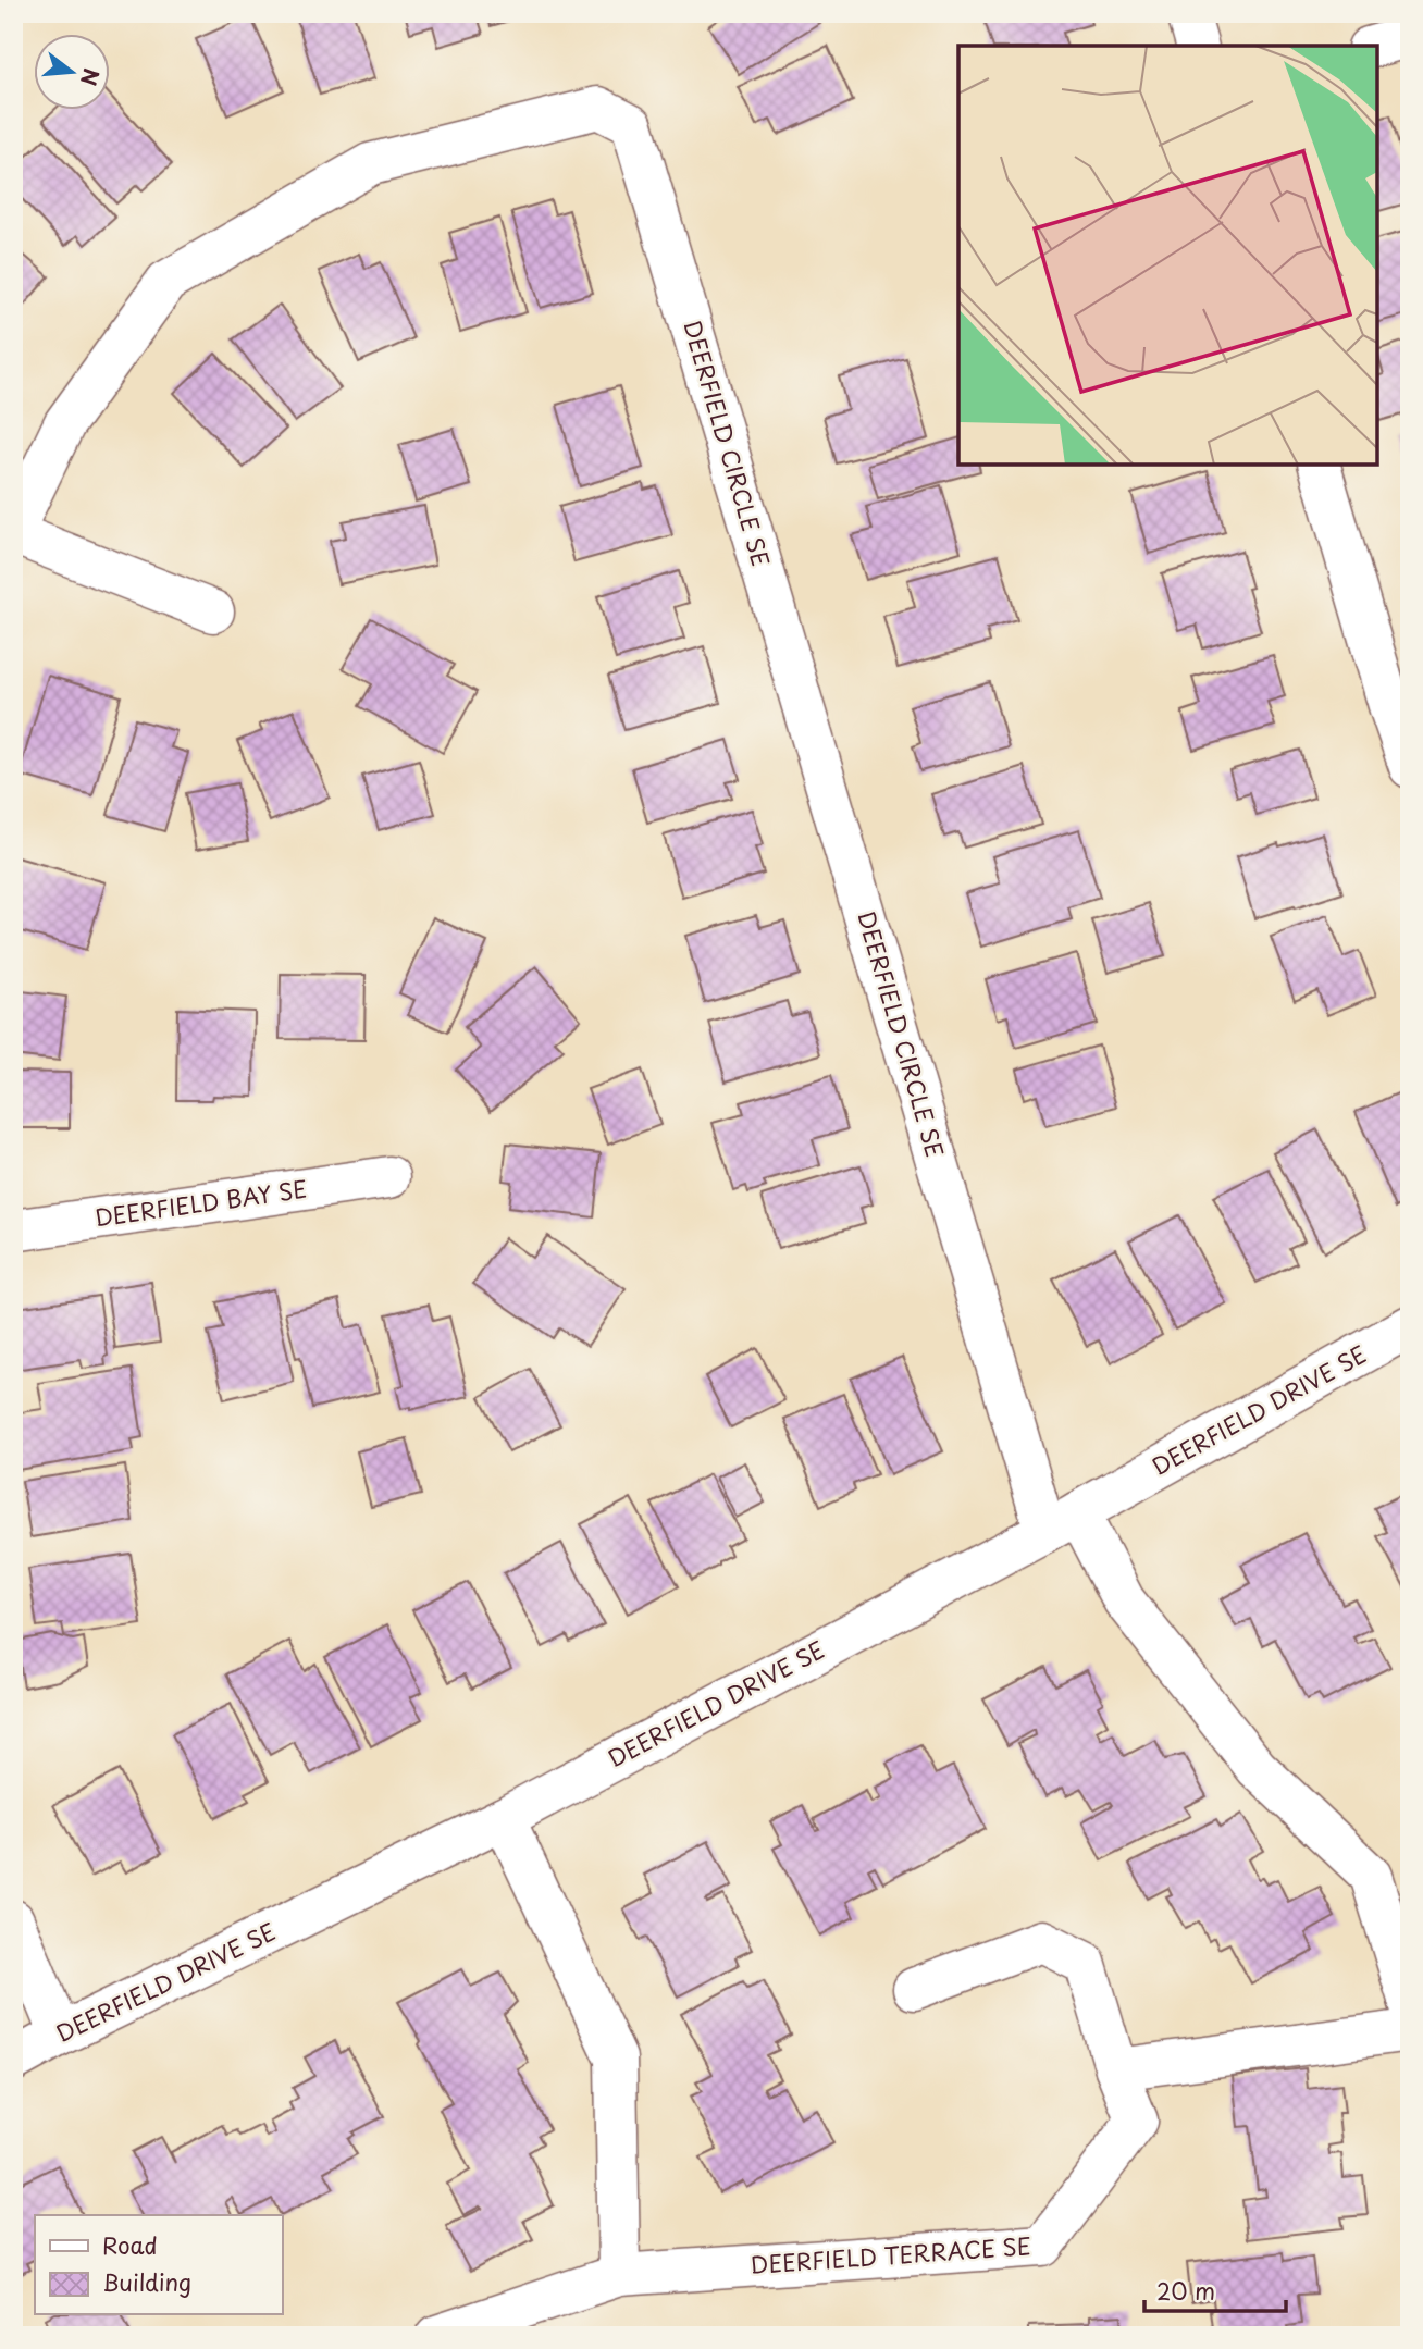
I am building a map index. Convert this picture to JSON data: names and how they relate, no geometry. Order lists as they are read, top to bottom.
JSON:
{
  "streets": {
    "street": [
      "DEERFIELD CIRCLE SE",
      "DEERFIELD BAY SE",
      "DEERFIELD DRIVE SE",
      "DEERFIELD TERRACE SE"
    ]
  },
  "crossings": [
    ["DEERFIELD CIRCLE SE", "DEERFIELD DRIVE SE"]
  ],
  "legend": ["Road", "Building"],
  "scale_bar": "20 m",
  "north": "right"
}
